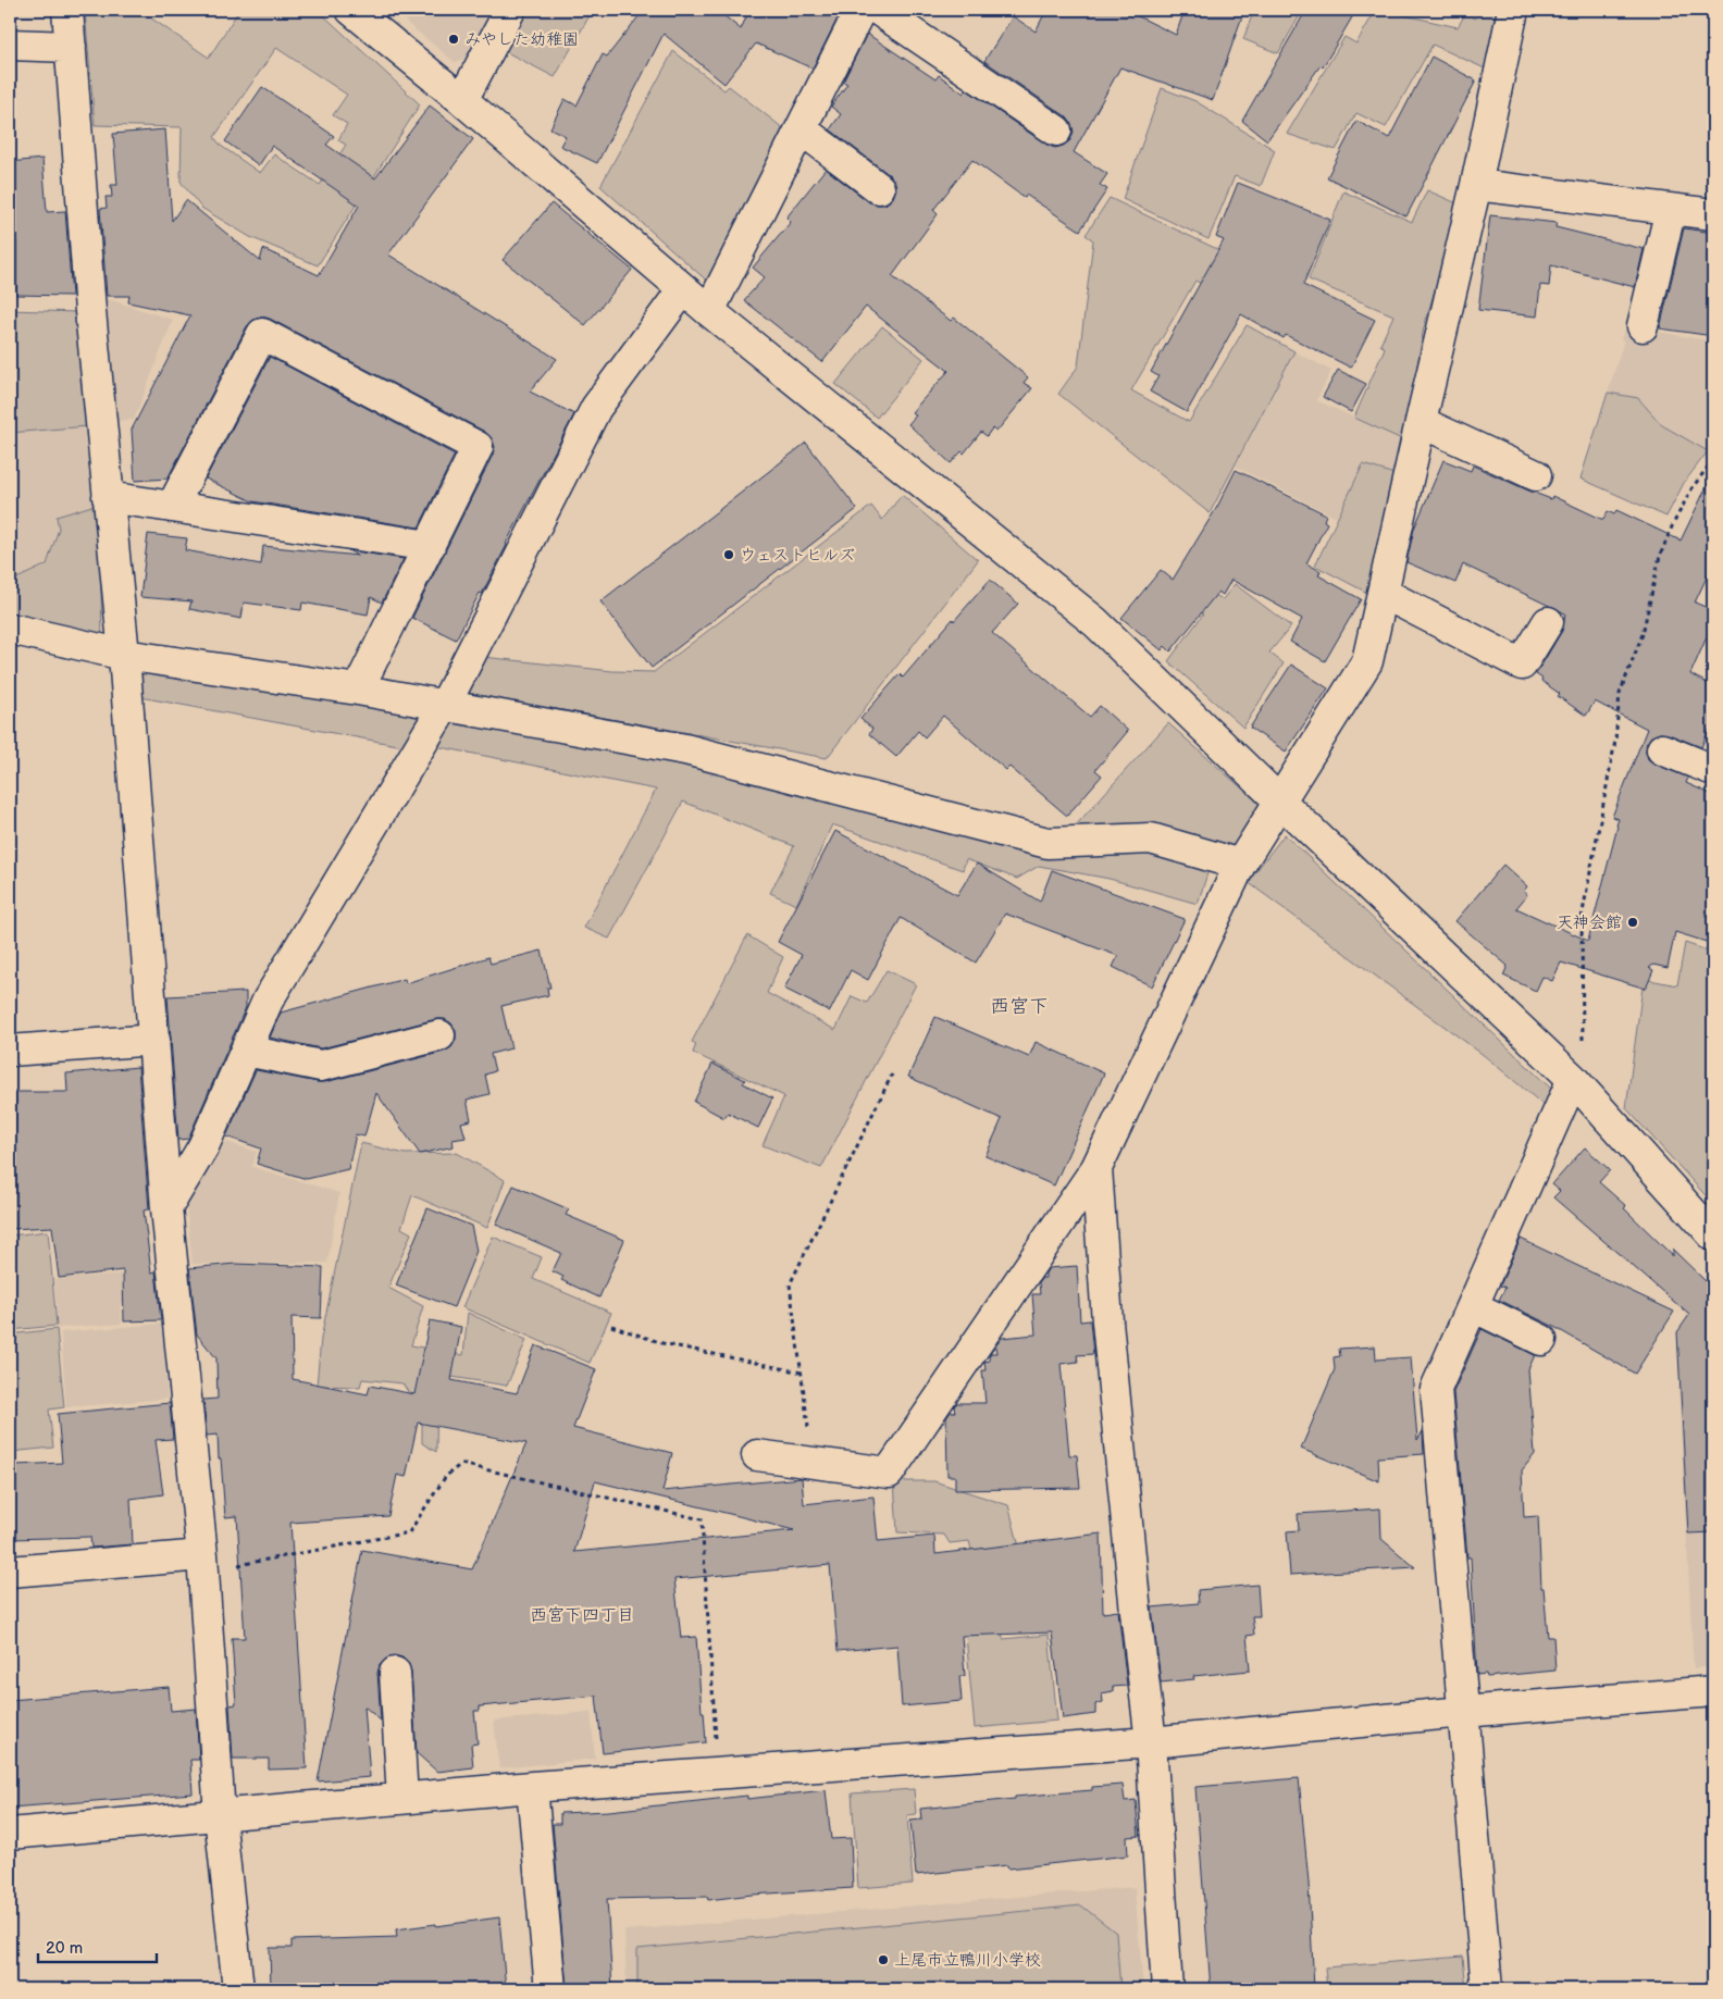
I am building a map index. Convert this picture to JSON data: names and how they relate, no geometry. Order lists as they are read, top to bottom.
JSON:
{
  "districts": ["西宮下", "西宮下四丁目"],
  "places": [
    "みやした幼稚園",
    "ウェストヒルズ",
    "天神会館",
    "上尾市立鴨川小学校"
  ],
  "scale_bar": "20 m"
}
